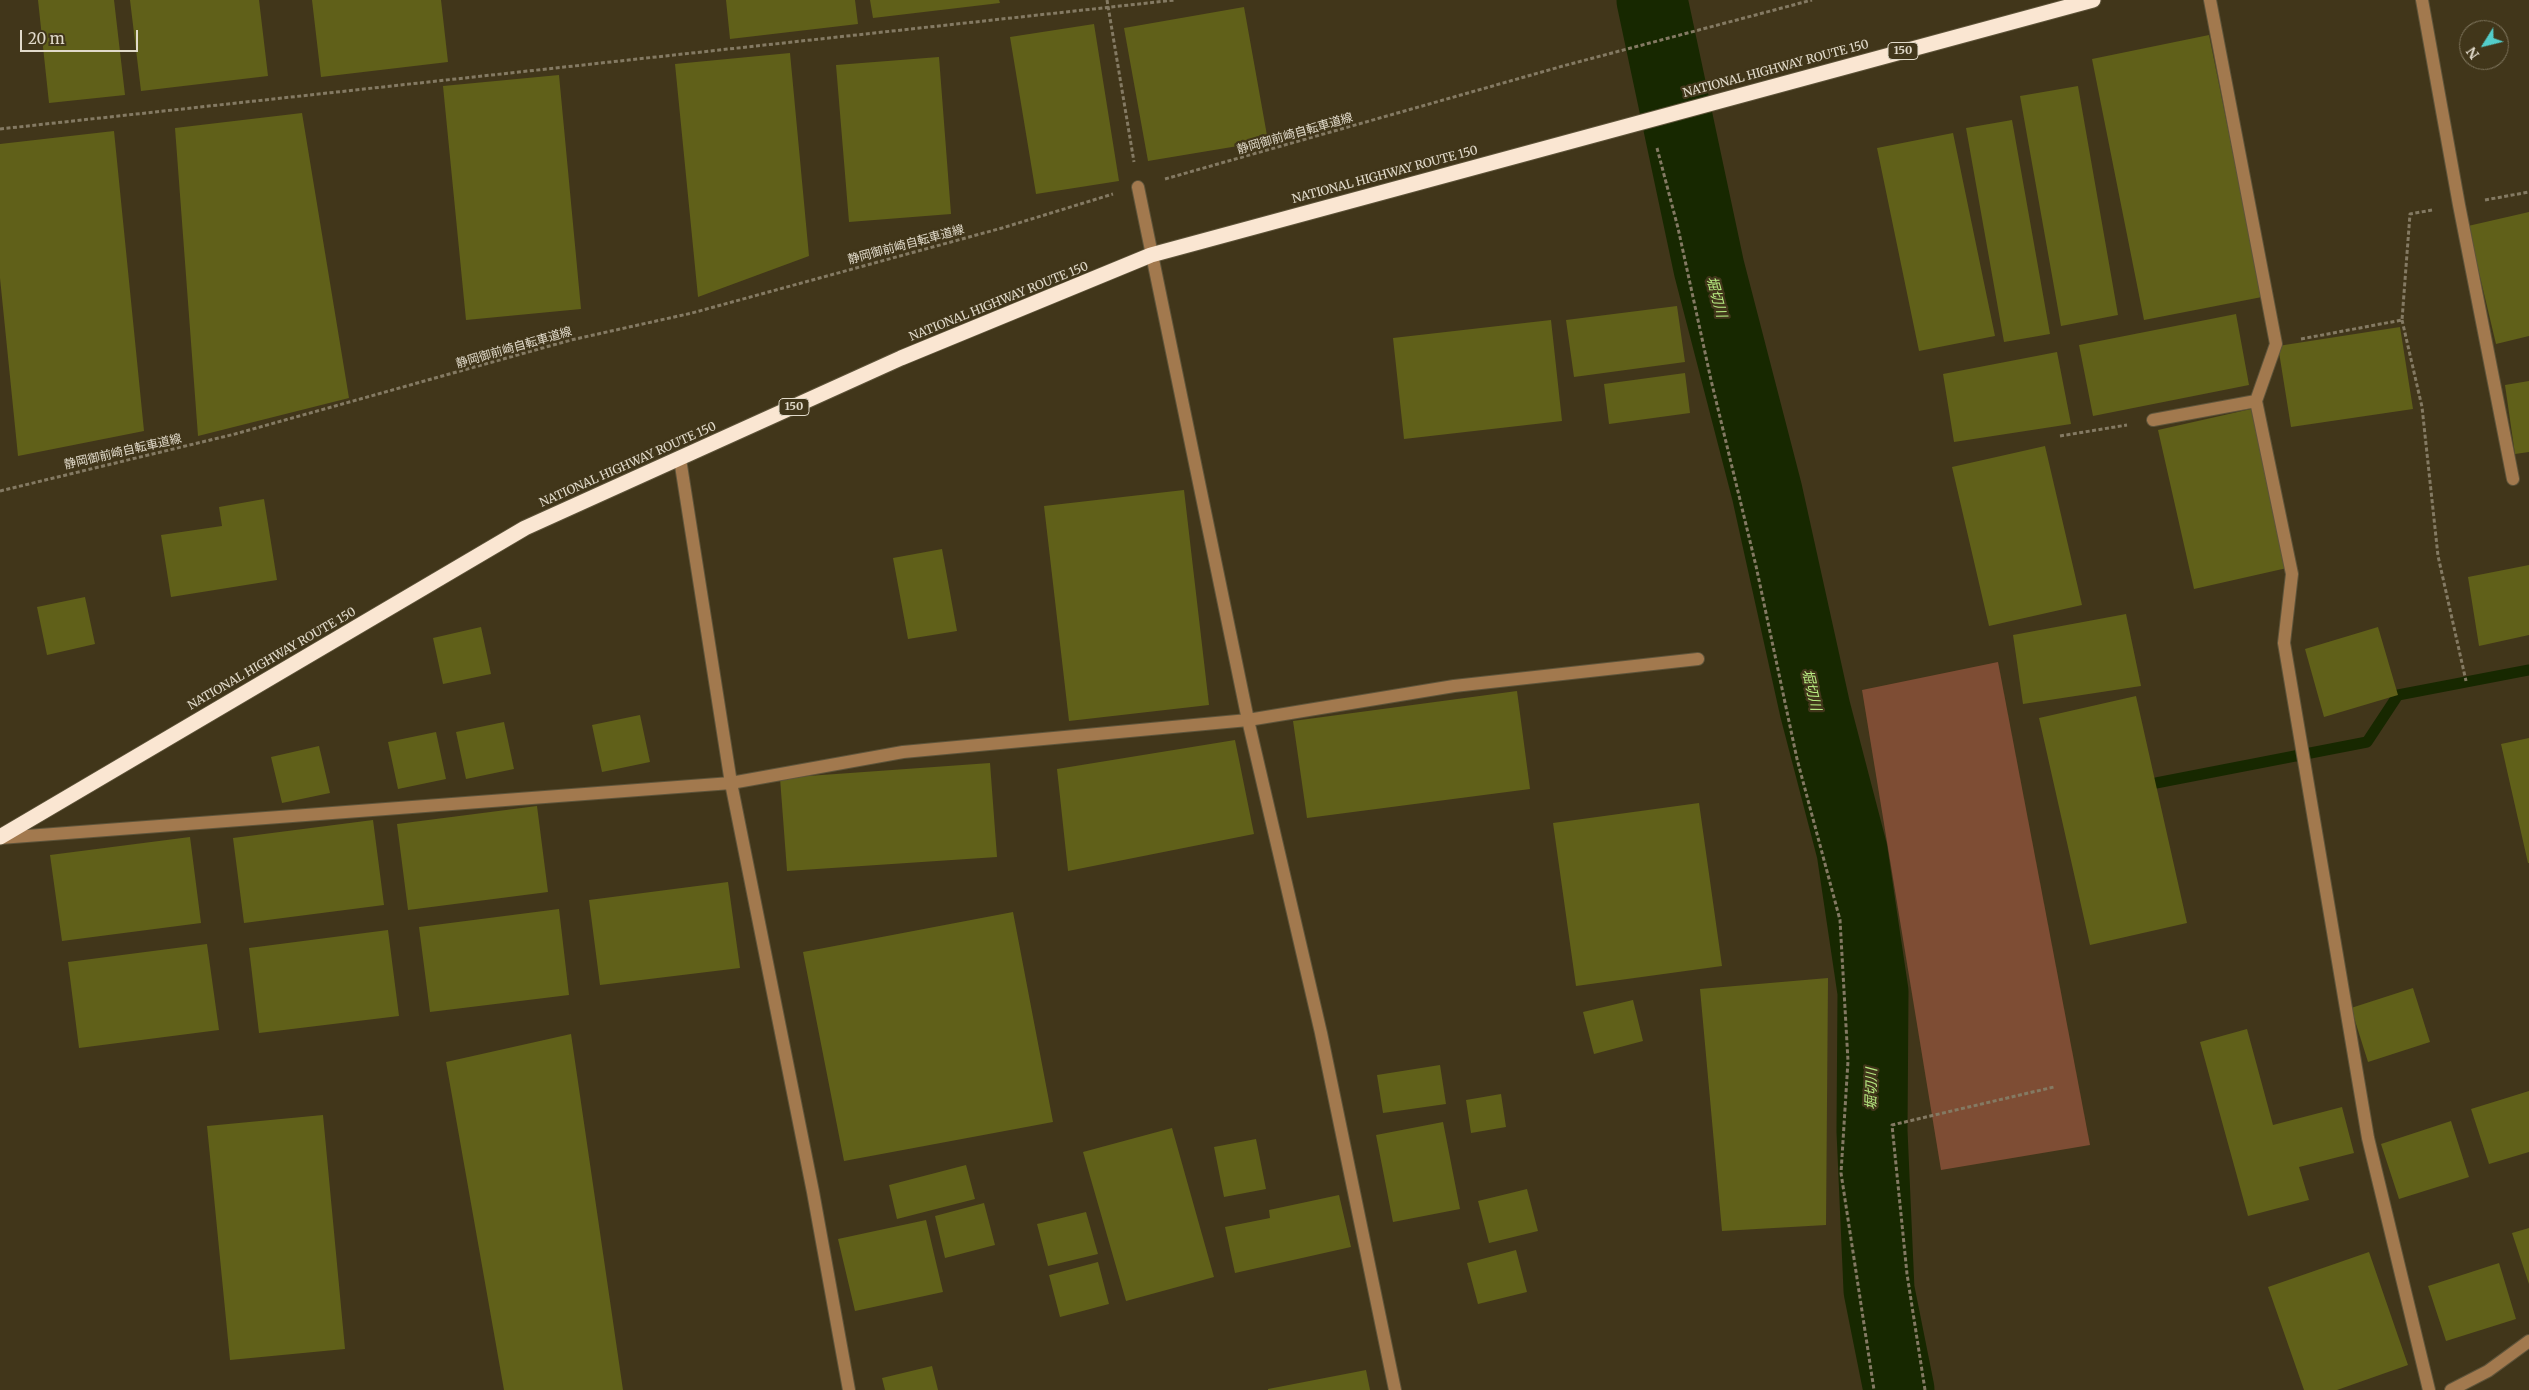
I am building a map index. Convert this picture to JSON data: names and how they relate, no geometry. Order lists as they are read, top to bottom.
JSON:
{
  "streets": {
    "highway": ["150", "NATIONAL HIGHWAY ROUTE 150"],
    "path": ["静岡御前崎自転車道線"]
  },
  "water": ["堀切川"],
  "scale_bar": "20 m",
  "north": "bottom left"
}
